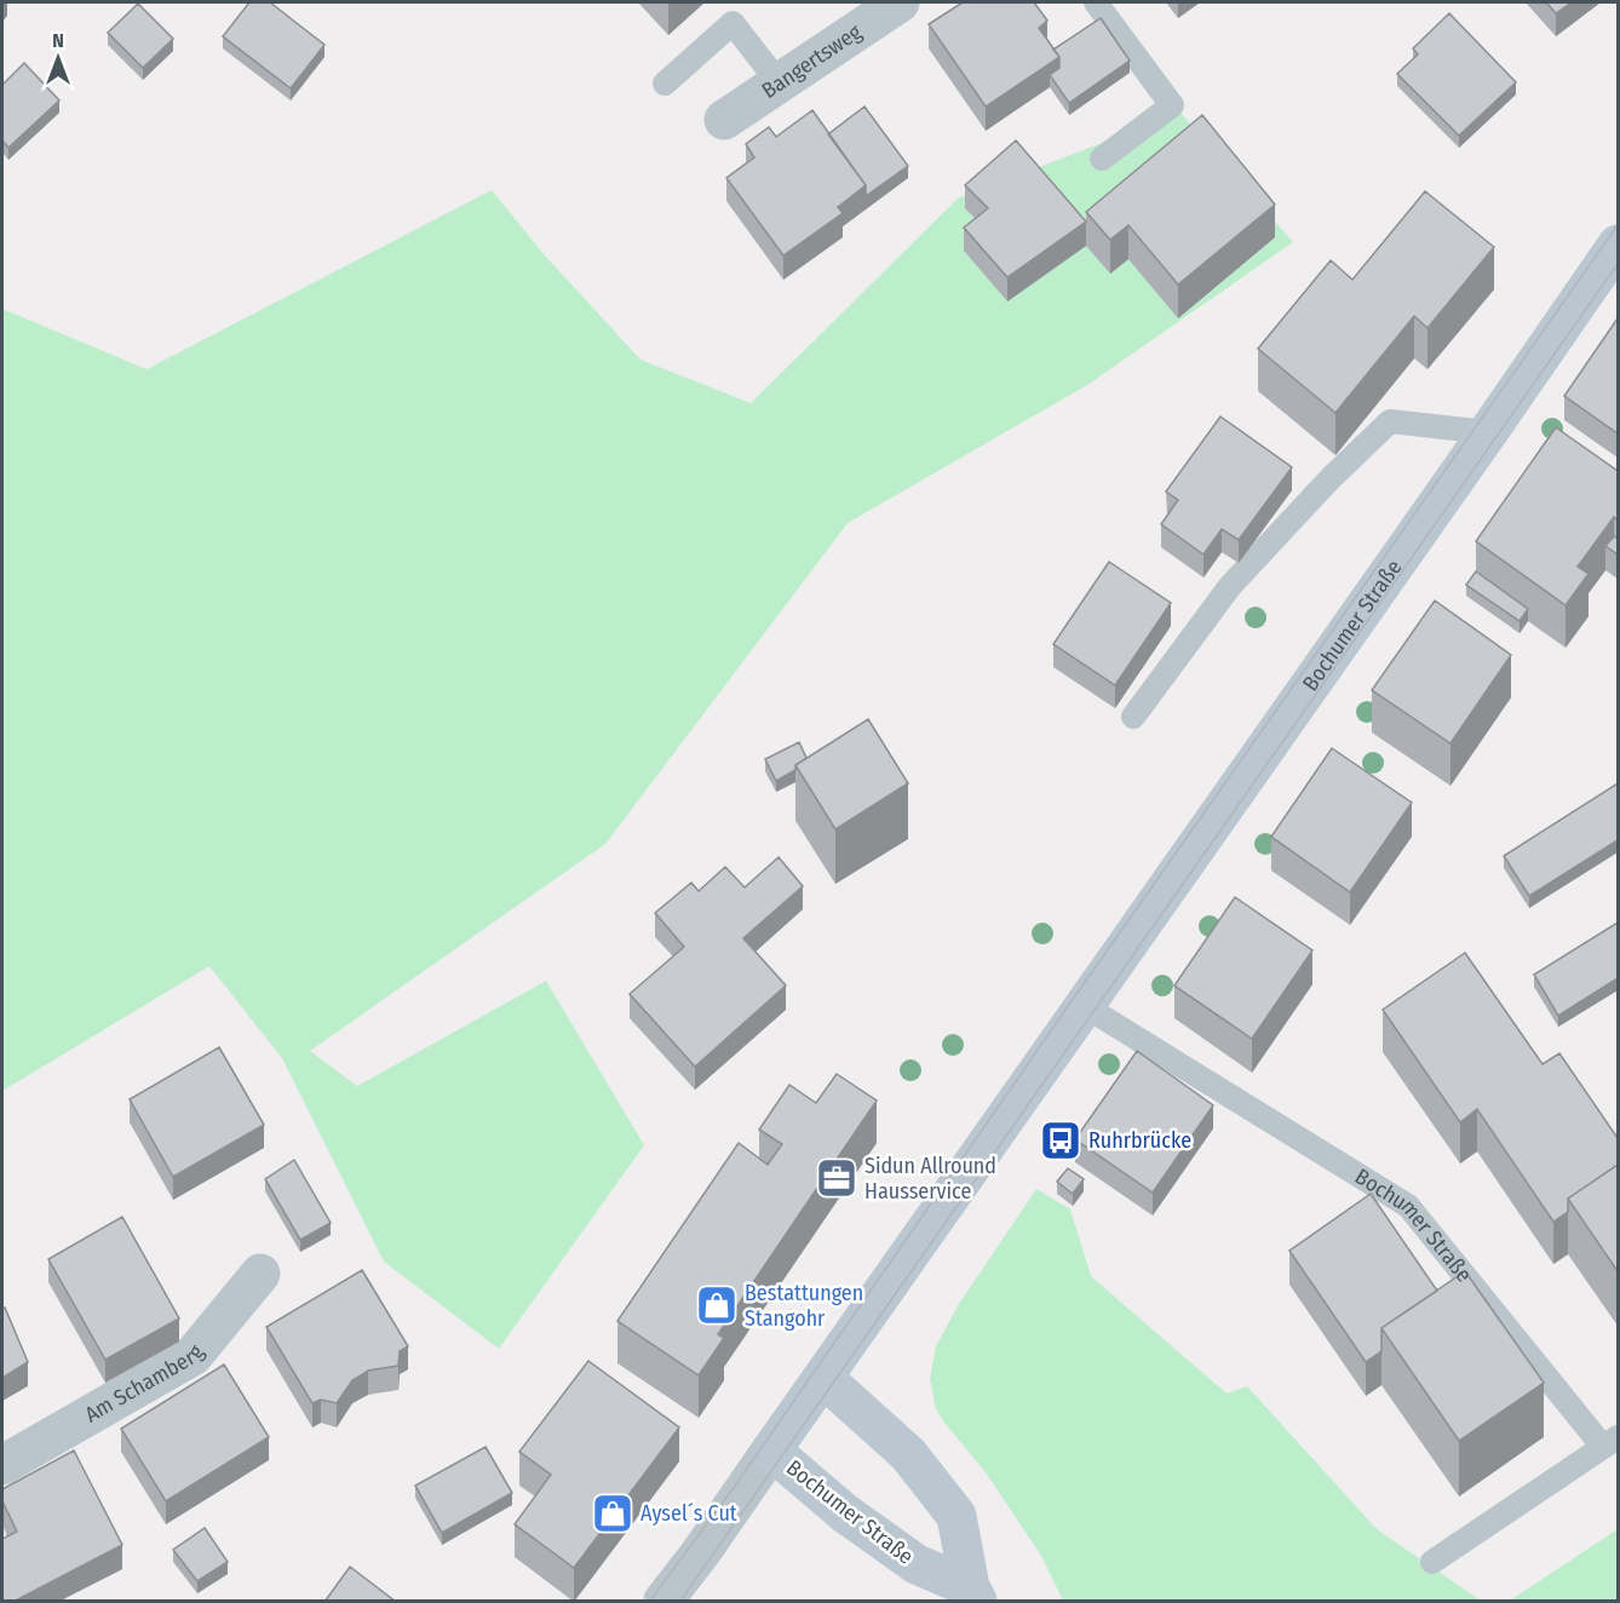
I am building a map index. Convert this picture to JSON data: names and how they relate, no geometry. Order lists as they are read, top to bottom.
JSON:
{
  "streets": {
    "street": ["Bangertsweg", "Bochumer Straße", "Am Schamberg"]
  },
  "places": {
    "bus stop": ["Ruhrbrücke"],
    "office": ["Sidun Allround Hausservice"],
    "shop": ["Bestattungen Stangohr", "Aysel´s Cut"]
  },
  "north": "top"
}
